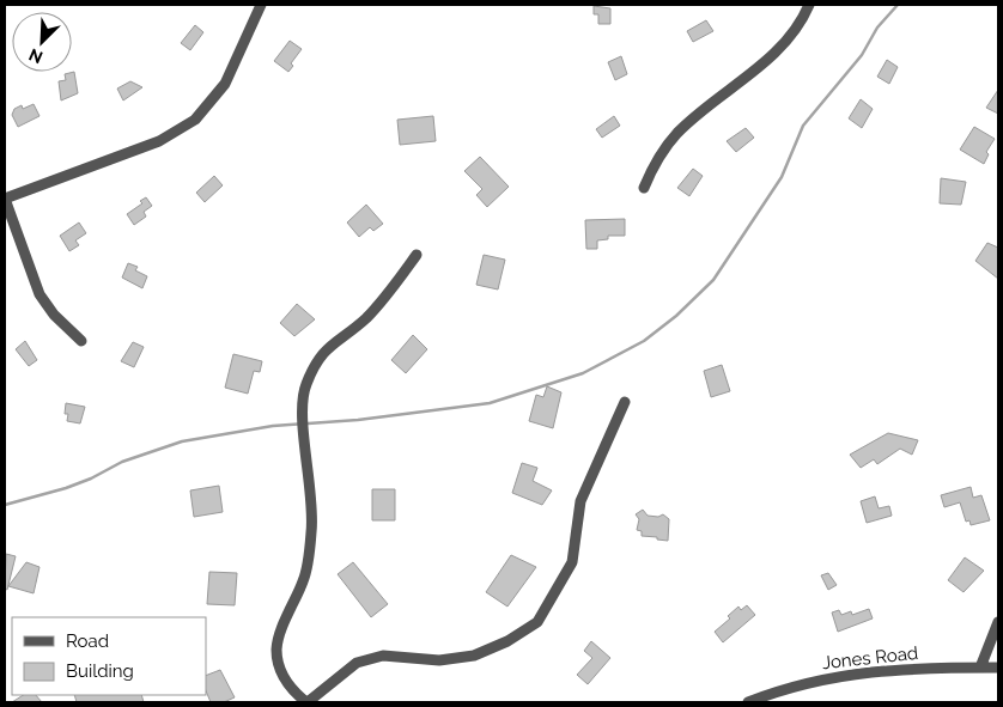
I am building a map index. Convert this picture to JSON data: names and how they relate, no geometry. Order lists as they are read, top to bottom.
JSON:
{
  "streets": {
    "street": ["Jones Road"]
  },
  "legend": ["Road", "Building"],
  "north": "bottom left"
}
